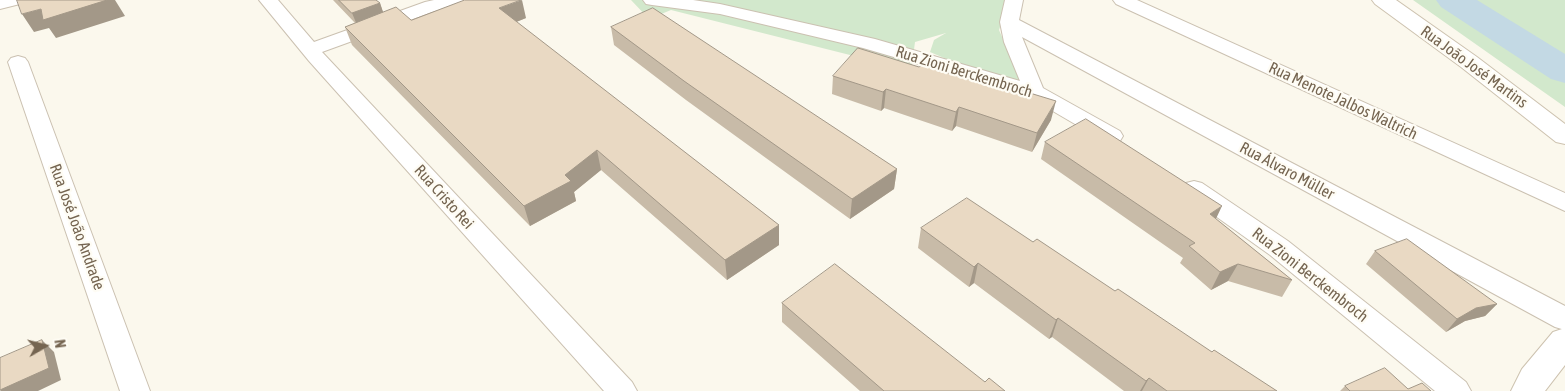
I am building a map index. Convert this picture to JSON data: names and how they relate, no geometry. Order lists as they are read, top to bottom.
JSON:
{
  "streets": {
    "main road": ["Rua João José Martins"],
    "street": [
      "Rua Zioni Berckembroch",
      "Rua Menote Jalbos Waltrich",
      "Rua Álvaro Müller",
      "Rua Cristo Rei",
      "Rua José João Andrade"
    ]
  },
  "north": "right"
}
